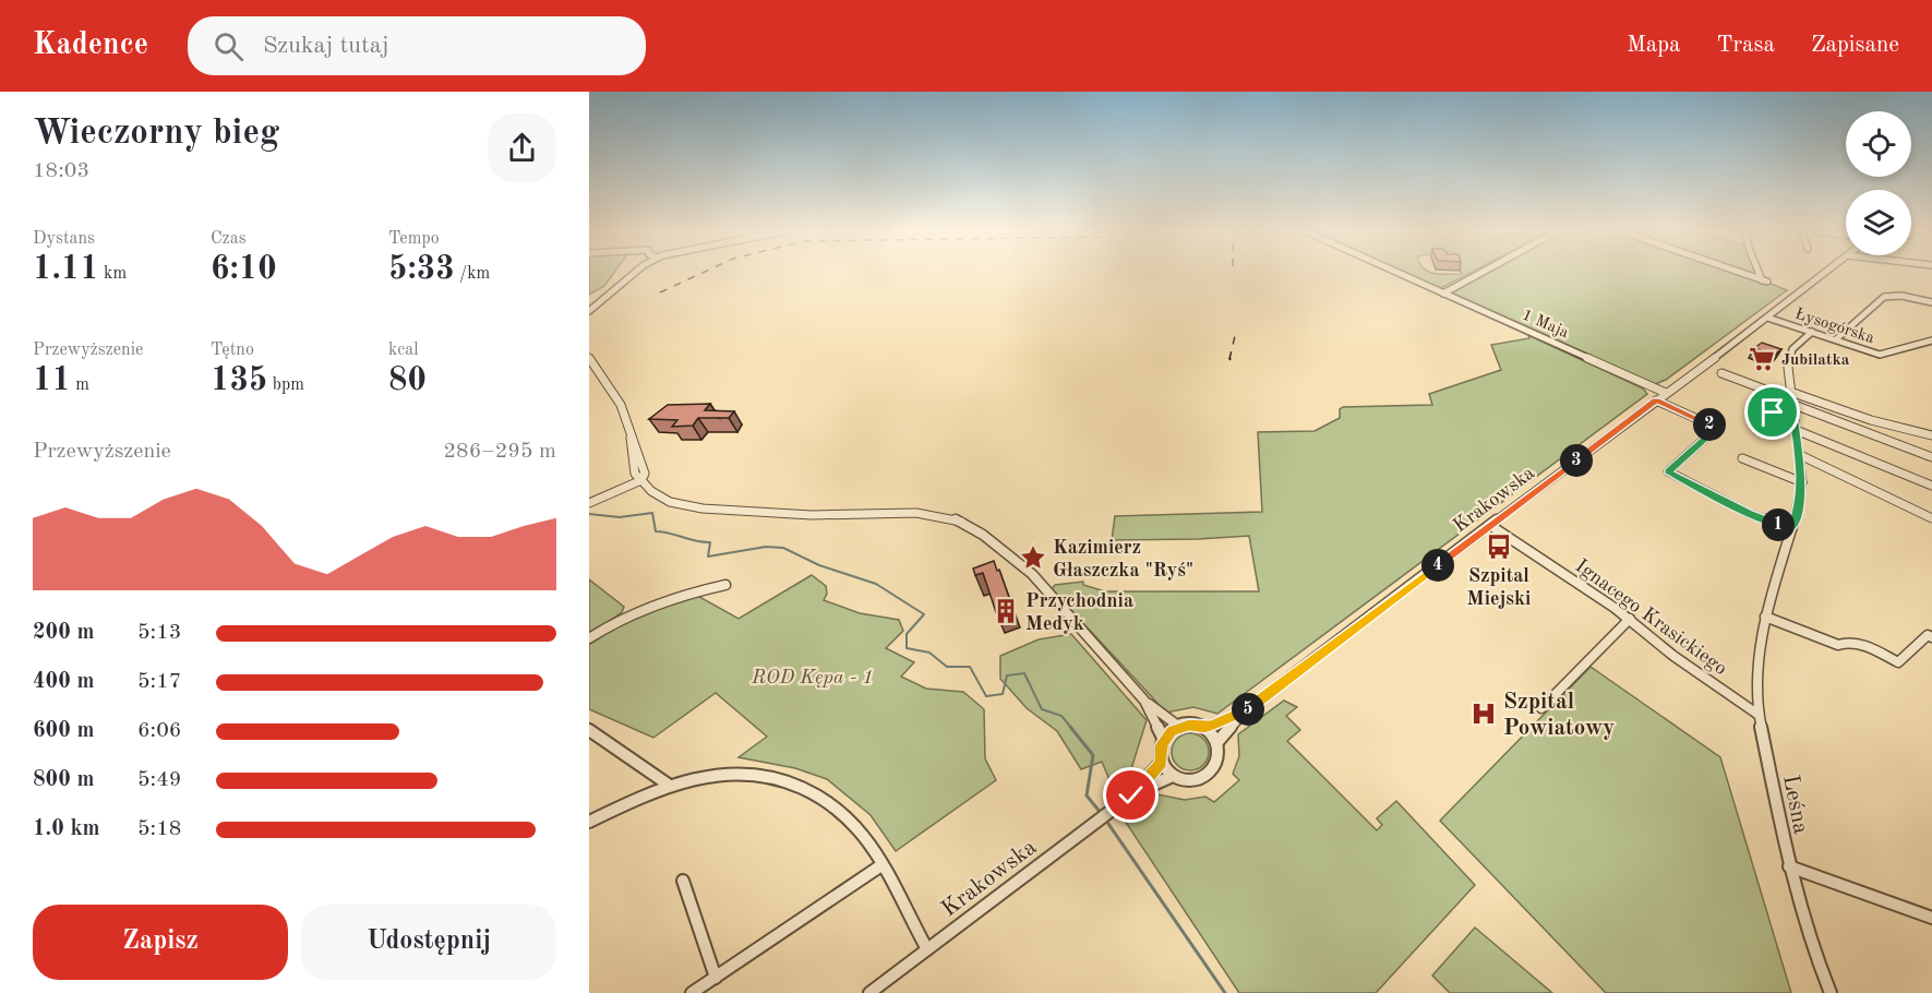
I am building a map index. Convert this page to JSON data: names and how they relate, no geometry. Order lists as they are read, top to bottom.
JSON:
{
  "streets": {
    "street": [
      "1 Maja",
      "Łysogórska",
      "Krakowska",
      "Ignacego Krasickiego",
      "Leśna"
    ]
  },
  "crossings": [
    ["1 Maja", "Krakowska"],
    ["Łysogórska", "Krakowska"],
    ["Łysogórska", "Leśna"],
    ["Krakowska", "Ignacego Krasickiego"],
    ["Ignacego Krasickiego", "Leśna"]
  ],
  "parks": ["ROD Kępa - 1"],
  "places": {
    "supermarket": ["Jubilatka"],
    "bus stop": ["Szpital Miejski"],
    "place": ["Kazimierz Głaszczka \"Ryś\""],
    "building": ["Przychodnia Medyk"],
    "hospital": ["Szpital Powiatowy"]
  },
  "page": {
    "header": "Kadence",
    "search": "Szukaj tutaj",
    "nav": ["Mapa", "Trasa", "Zapisane"],
    "heading": ["Wieczorny bieg", "18:03"],
    "stats": [
      ["Dystans", "1.11 km"],
      ["Czas", "6:10"],
      ["Tempo", "5:33 /km"],
      ["Przewyższenie", "11 m"],
      ["Tętno", "135 bpm"],
      ["kcal", "80"]
    ],
    "pins": [
      "2",
      "3",
      "1",
      "4",
      "5"
    ],
    "chart": ["Przewyższenie", "286–295 m"],
    "list": [
      {
        "name": "200 m",
        "note": "5:13"
      },
      {
        "name": "400 m",
        "note": "5:17"
      },
      {
        "name": "600 m",
        "note": "6:06"
      },
      {
        "name": "800 m",
        "note": "5:49"
      },
      {
        "name": "1.0 km",
        "note": "5:18"
      }
    ],
    "buttons": ["Zapisz", "Udostępnij"]
  }
}
